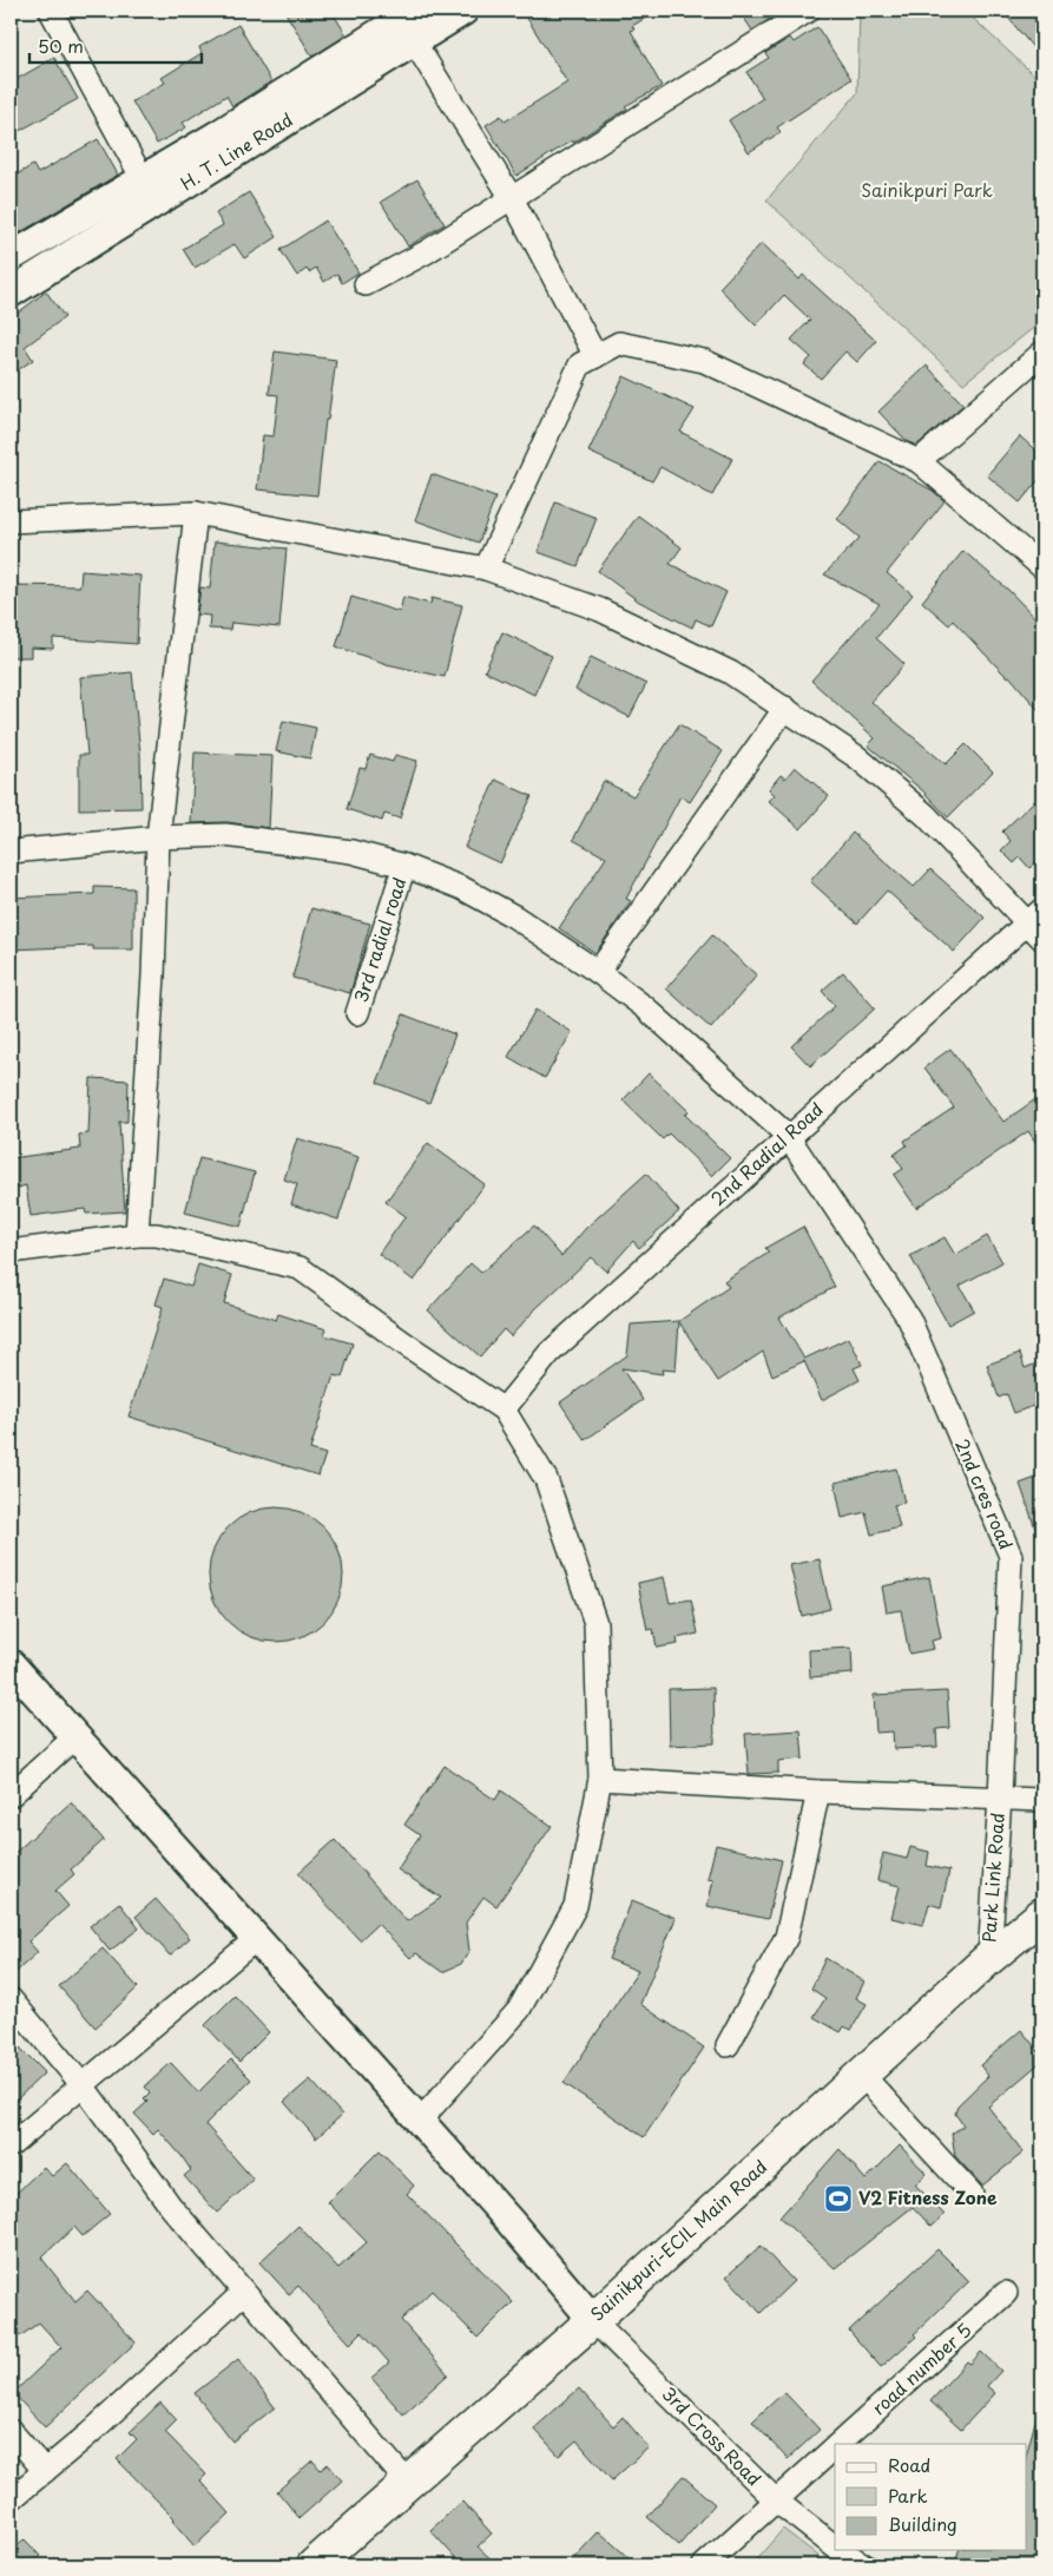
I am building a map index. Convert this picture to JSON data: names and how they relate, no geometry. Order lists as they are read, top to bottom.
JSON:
{
  "streets": {
    "main road": ["Sainikpuri-ECIL Main Road"],
    "street": [
      "H. T. Line Road",
      "3rd radial road",
      "2nd Radial Road",
      "2nd cres road",
      "Park Link Road",
      "road number 5",
      "3rd Cross Road"
    ]
  },
  "crossings": [
    ["3rd radial road", "2nd cres road"],
    ["2nd Radial Road", "2nd cres road"],
    ["2nd cres road", "Park Link Road"],
    ["Park Link Road", "Sainikpuri-ECIL Main Road"],
    ["Sainikpuri-ECIL Main Road", "3rd Cross Road"],
    ["road number 5", "3rd Cross Road"]
  ],
  "parks": ["Sainikpuri Park"],
  "places": {
    "sports": ["V2 Fitness Zone"]
  },
  "legend": ["Road", "Park", "Building"],
  "scale_bar": "50 m"
}
